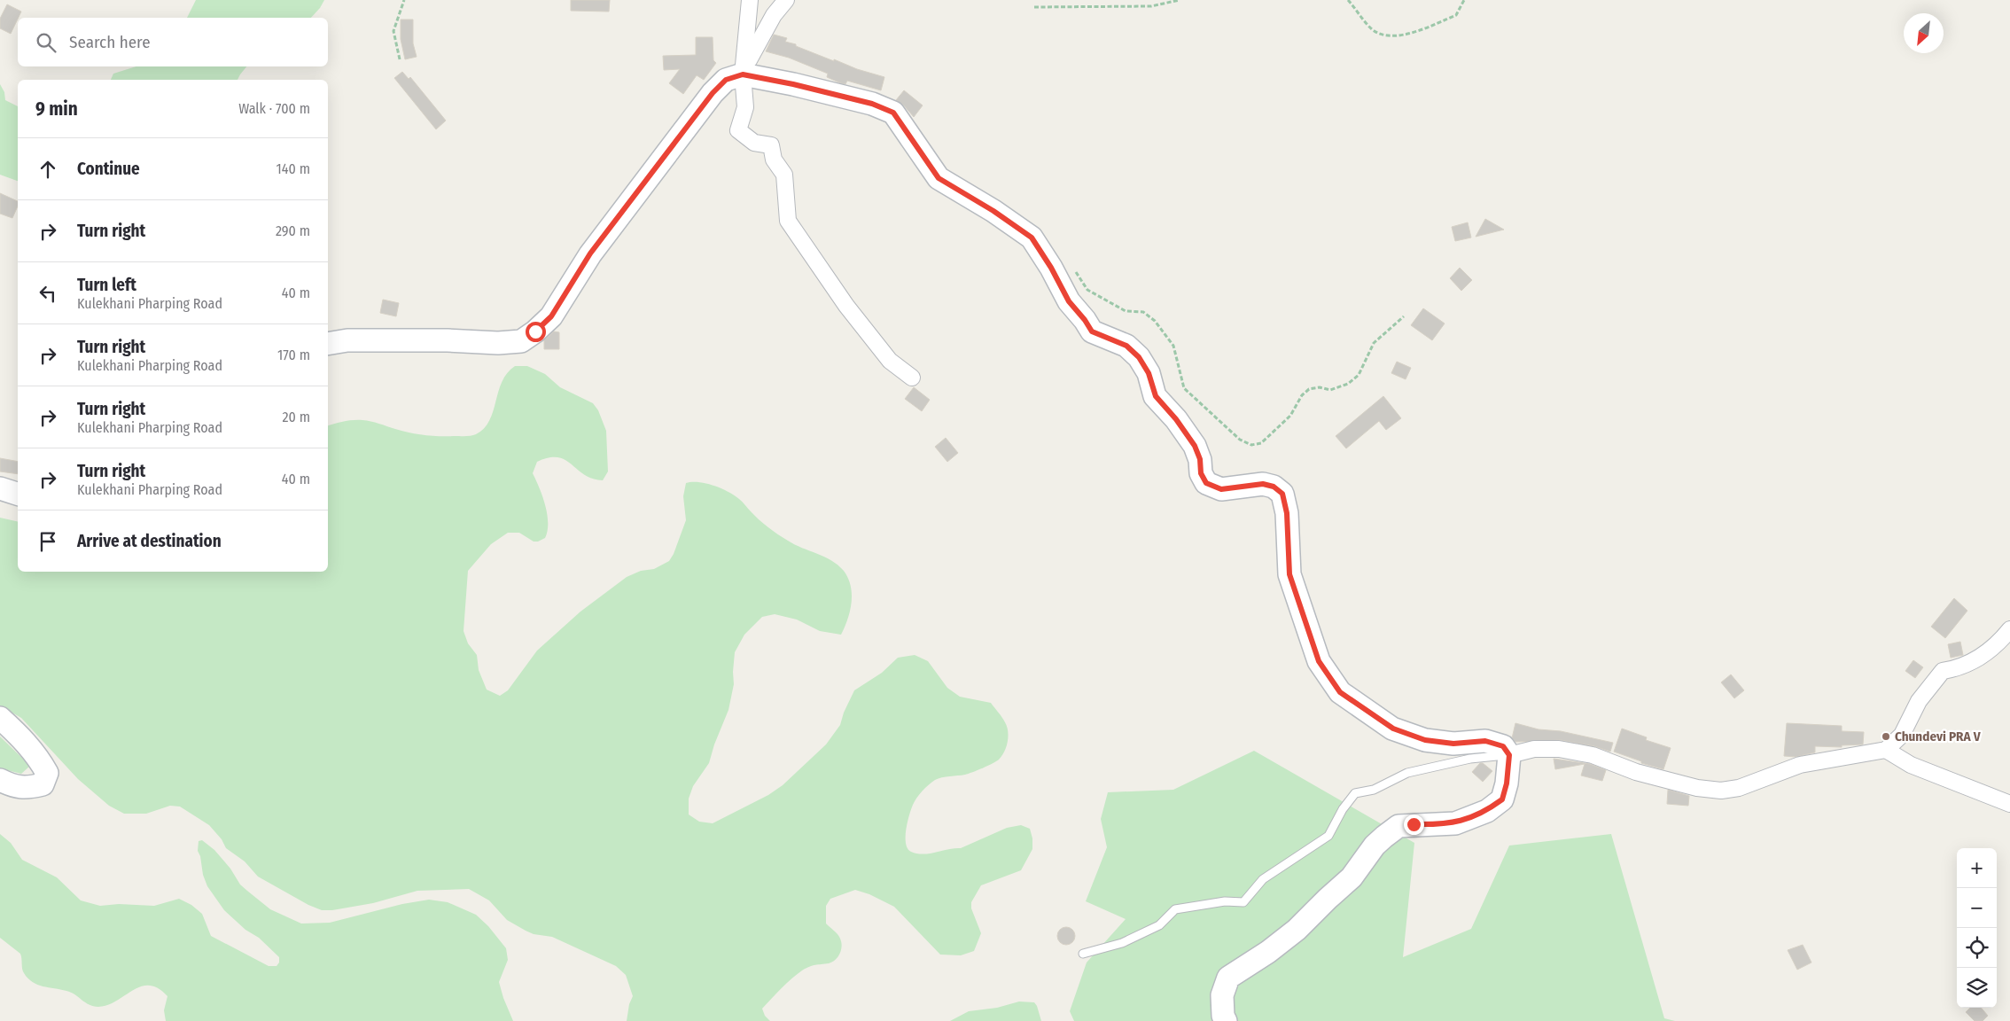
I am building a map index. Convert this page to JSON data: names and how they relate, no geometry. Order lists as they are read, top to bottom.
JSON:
{
  "places": ["Chundevi PRA V"],
  "north": "bottom left",
  "page": {
    "search": "Search here",
    "heading": ["9 min", "Walk · 700 m"],
    "list": [
      ["Continue", "140 m"],
      ["Turn right", "290 m"],
      ["Turn left", "Kulekhani Pharping Road", "40 m"],
      ["Turn right", "Kulekhani Pharping Road", "170 m"],
      ["Turn right", "Kulekhani Pharping Road", "20 m"],
      ["Turn right", "Kulekhani Pharping Road", "40 m"],
      "Arrive at destination"
    ],
    "map_buttons": ["+", "−"]
  }
}
